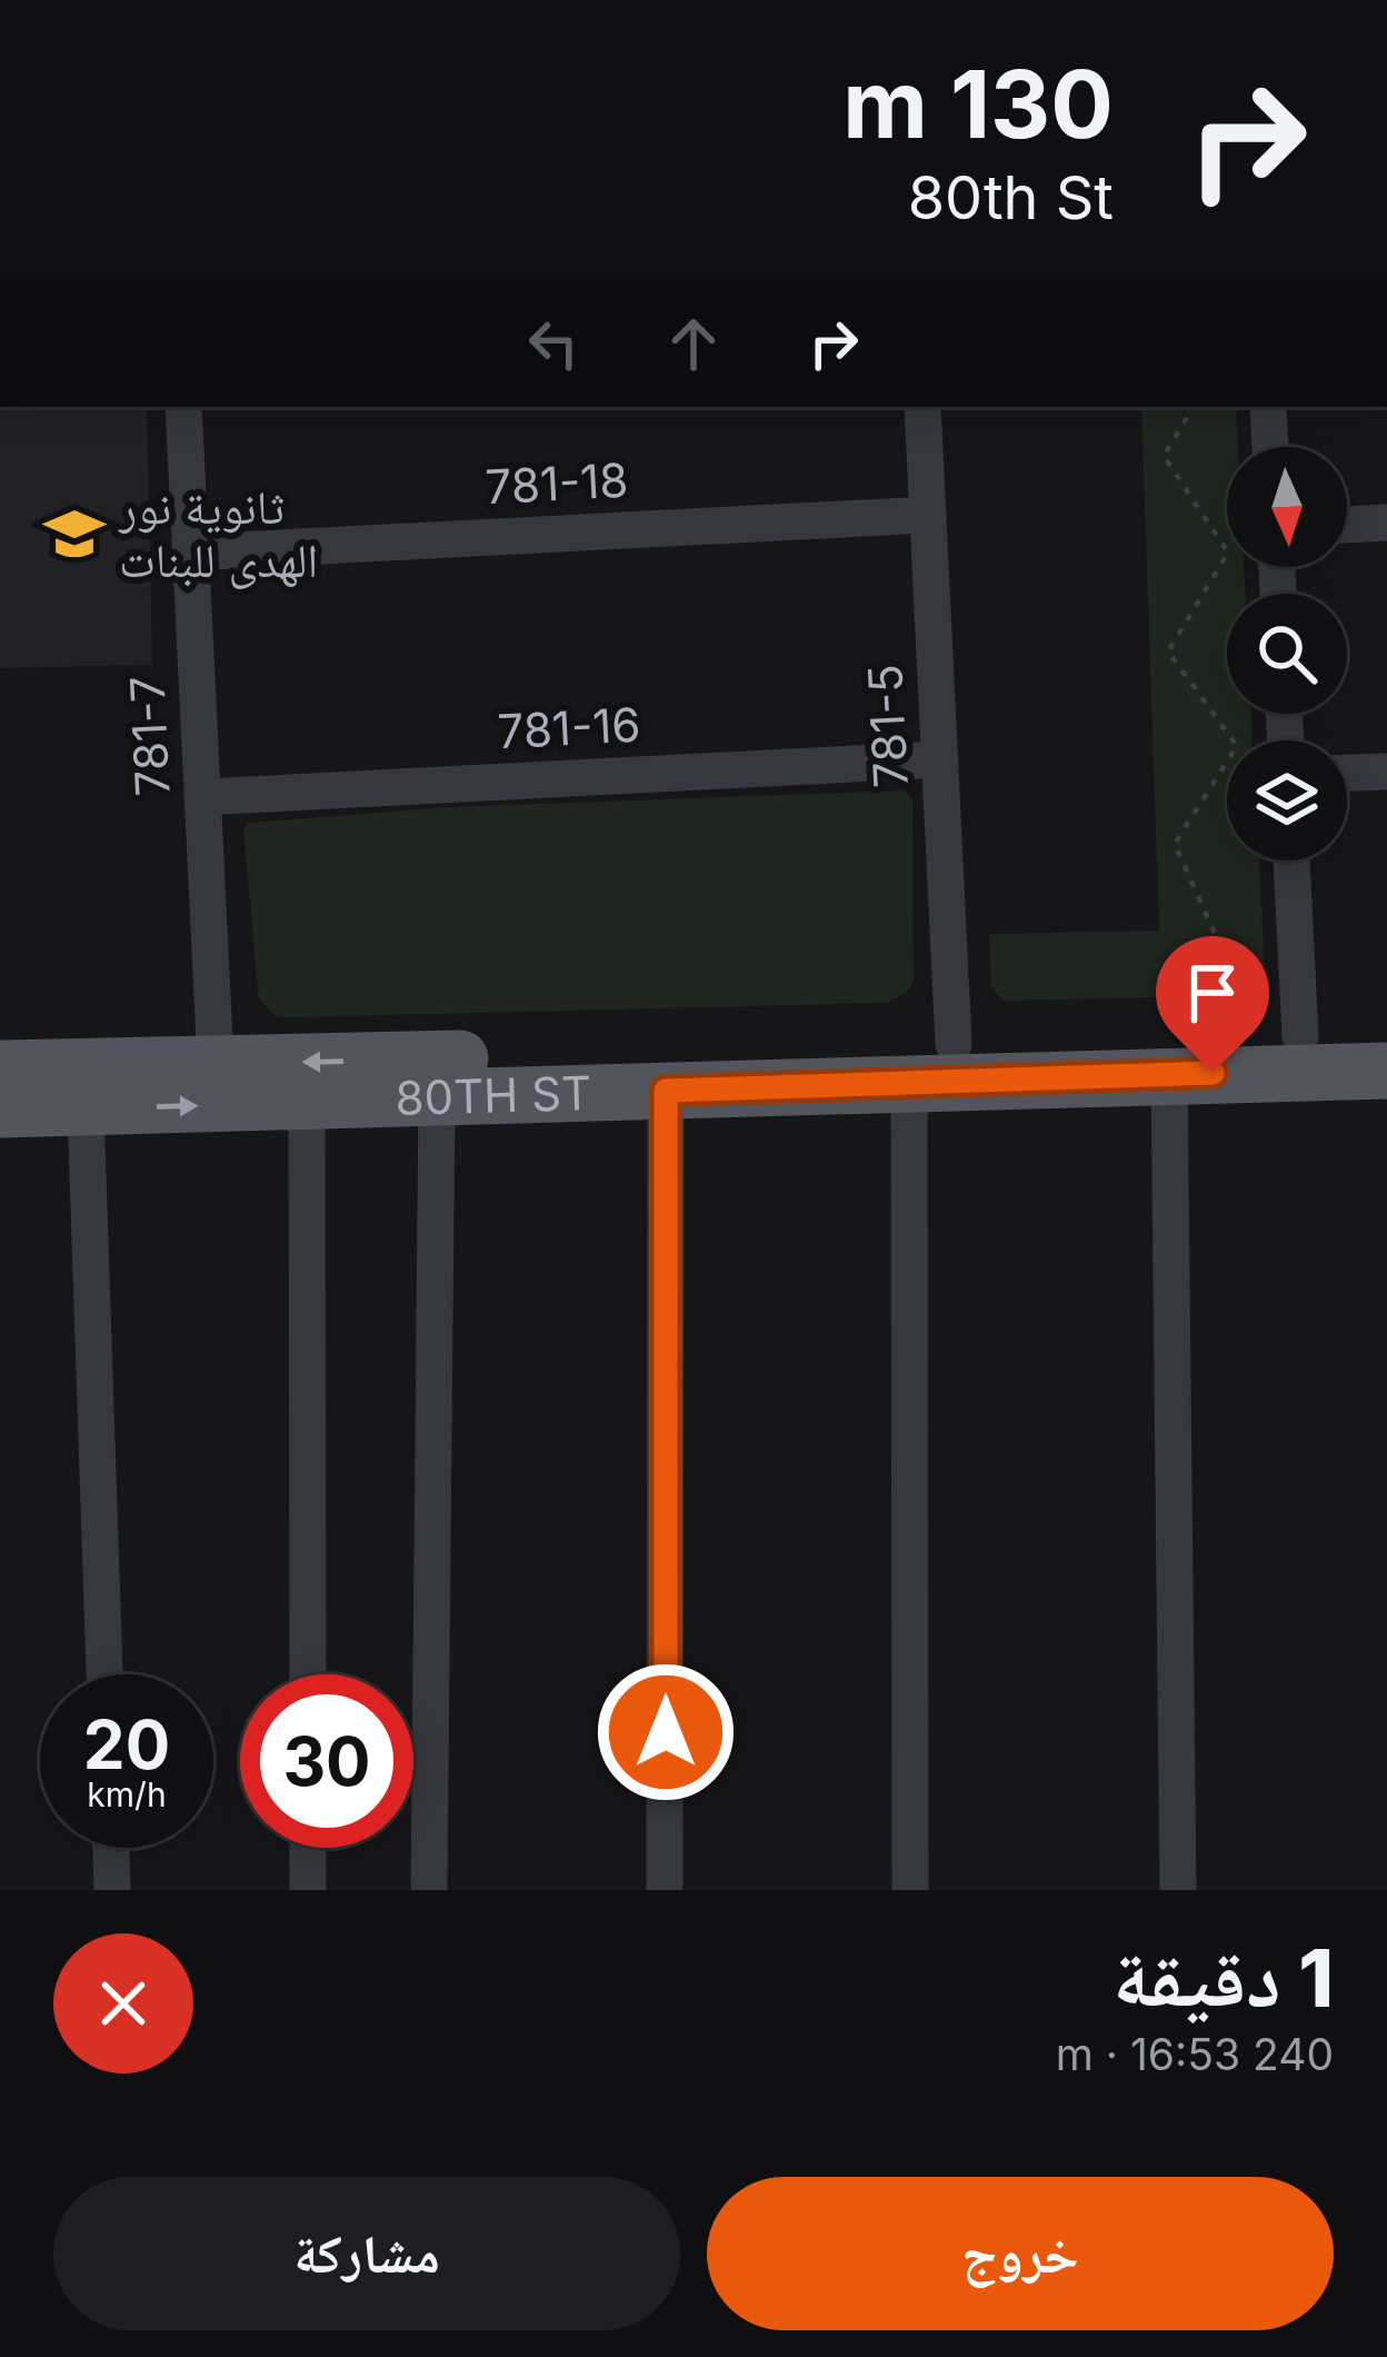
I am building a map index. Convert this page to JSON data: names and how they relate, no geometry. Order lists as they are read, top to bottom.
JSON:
{
  "streets": {
    "main road": ["80TH ST"],
    "street": [
      "781-18",
      "781-5",
      "781-16",
      "781-7"
    ]
  },
  "crossings": [
    ["781-18", "781-5"],
    ["781-18", "781-7"],
    ["781-5", "781-16"],
    ["781-5", "80TH ST"],
    ["781-16", "781-7"],
    ["781-7", "80TH ST"]
  ],
  "places": {
    "school or university": ["ثانوية نور الهدى للبنات"]
  },
  "north": "bottom",
  "page": {
    "turn": ["130 m", "80th St"],
    "speed": "20 km/h",
    "limit": "30",
    "heading": ["1 دقيقة", "240 m · 16:53"],
    "buttons": ["خروج", "مشاركة"]
  }
}
